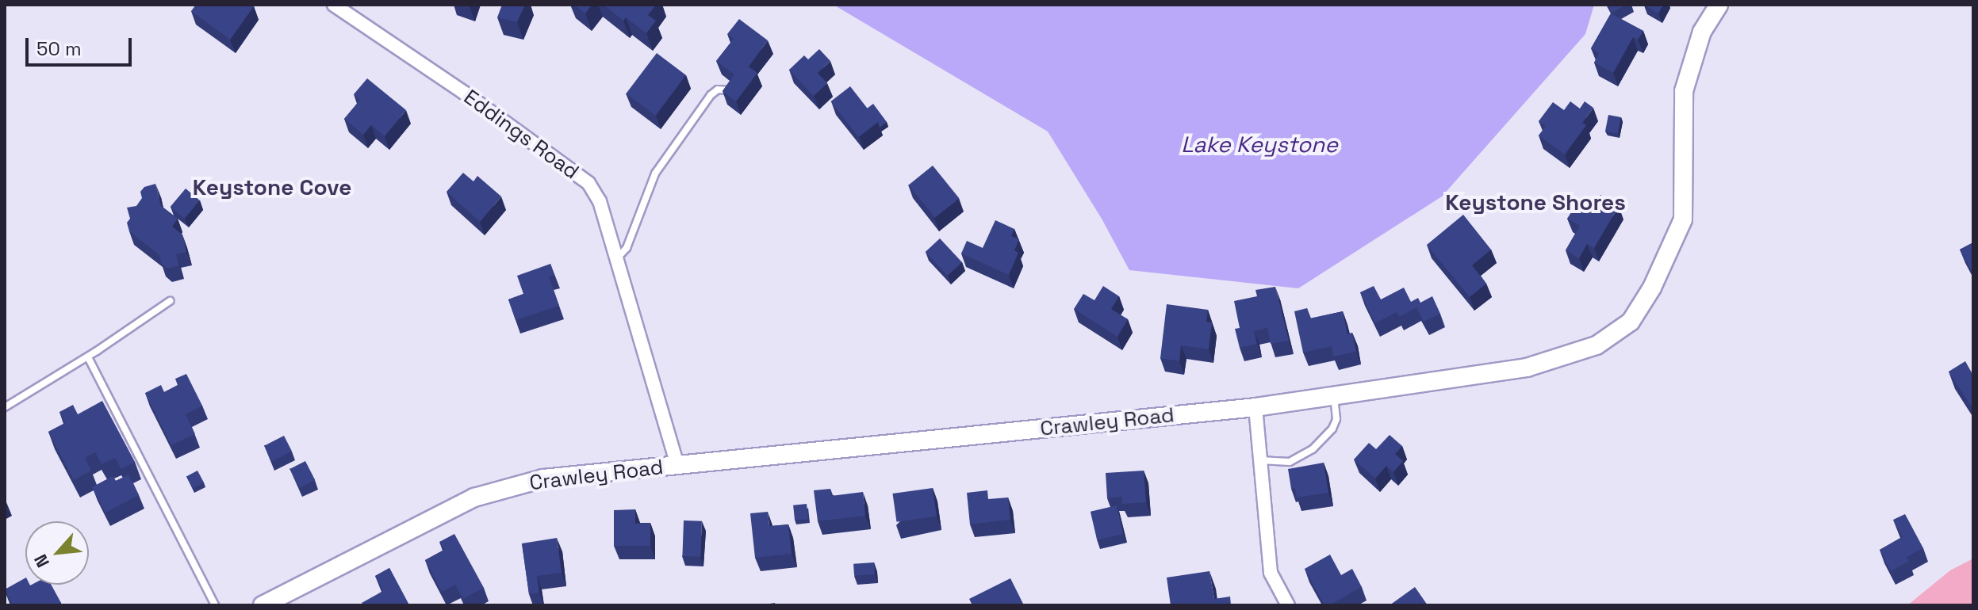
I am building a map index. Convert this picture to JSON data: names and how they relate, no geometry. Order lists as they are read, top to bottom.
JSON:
{
  "streets": {
    "street": ["Eddings Road", "Crawley Road"]
  },
  "crossings": [
    ["Eddings Road", "Crawley Road"]
  ],
  "districts": ["Keystone Cove", "Keystone Shores"],
  "water": ["Lake Keystone"],
  "scale_bar": "50 m",
  "north": "bottom left"
}
